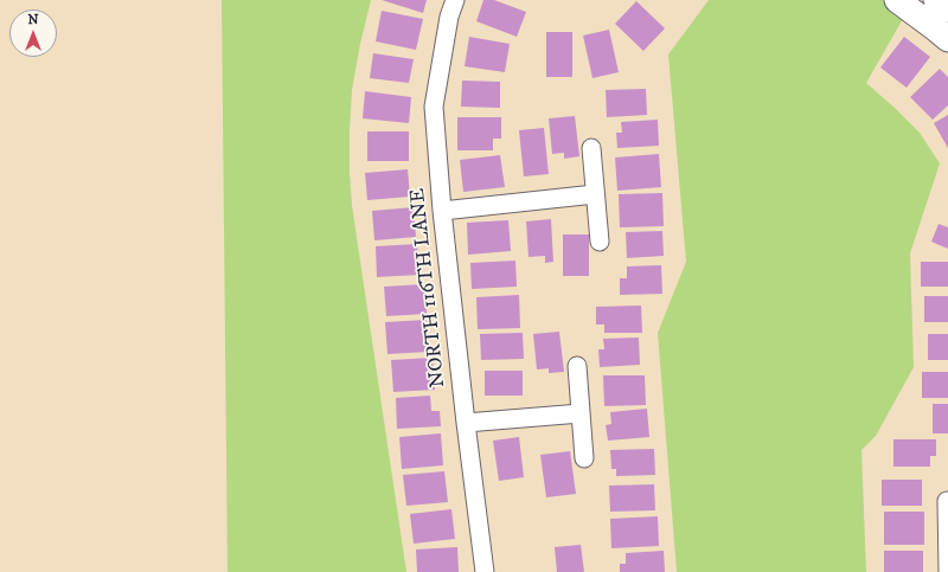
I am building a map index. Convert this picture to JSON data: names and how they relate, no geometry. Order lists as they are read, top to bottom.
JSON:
{
  "streets": {
    "street": ["NORTH 116TH LANE"]
  },
  "north": "top"
}
